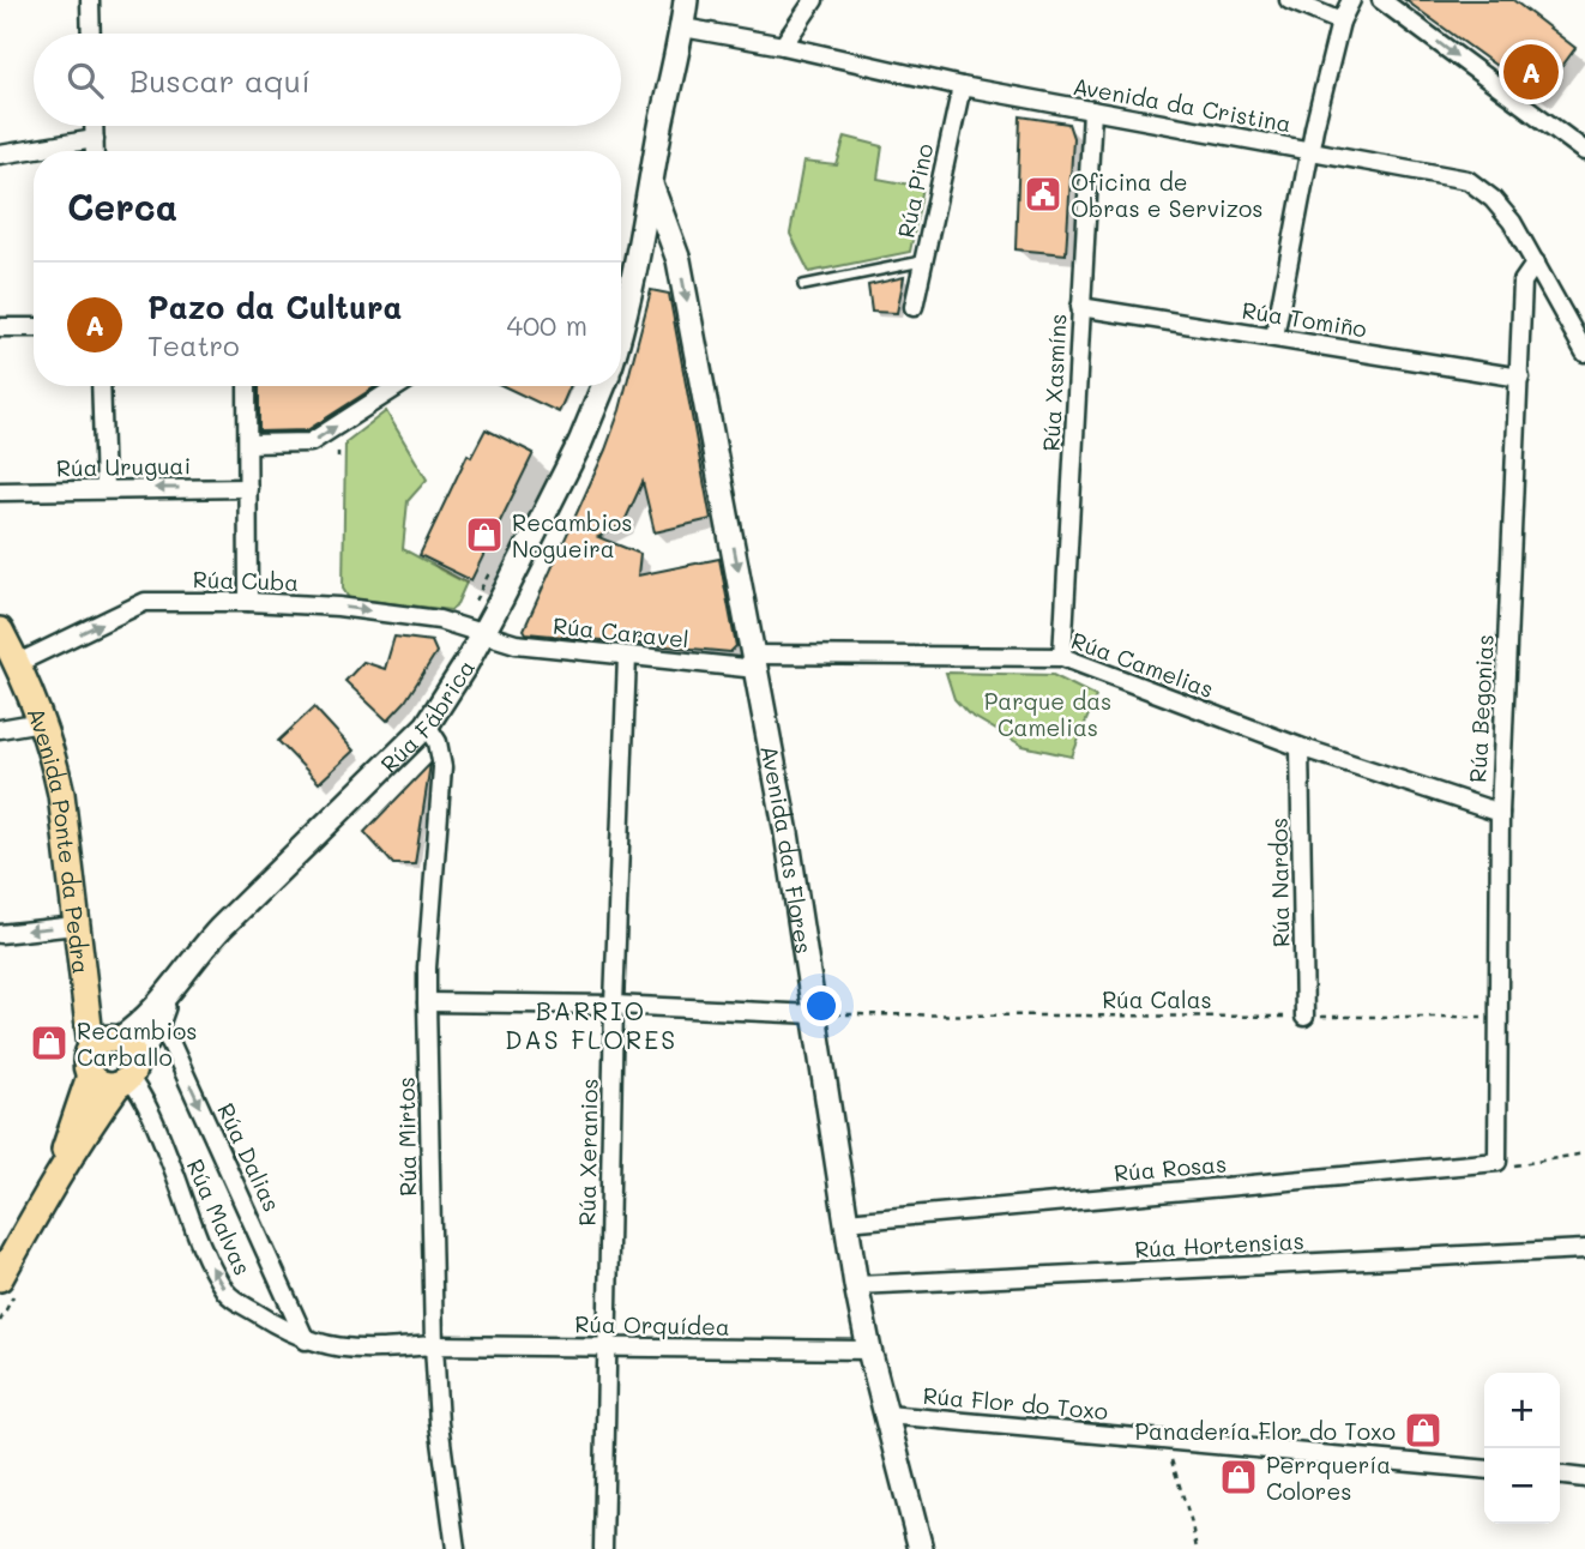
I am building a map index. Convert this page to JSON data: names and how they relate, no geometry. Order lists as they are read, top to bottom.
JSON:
{
  "streets": {
    "main road": ["Avenida Ponte da Pedra"],
    "street": [
      "Avenida da Cristina",
      "Rúa Pino",
      "Rúa Tomiño",
      "Rúa Xasmíns",
      "Rúa Uruguai",
      "Rúa Cuba",
      "Rúa Caravel",
      "Rúa Camelias",
      "Rúa Begonias",
      "Rúa Fábrica",
      "Avenida das Flores",
      "Rúa Nardos",
      "Rúa Mirtos",
      "Rúa Xeranios",
      "Rúa Dalias",
      "Rúa Rosas",
      "Rúa Malvas",
      "Rúa Hortensias",
      "Rúa Orquídea",
      "Rúa Flor do Toxo"
    ],
    "path": ["Rúa Calas"]
  },
  "crossings": [
    ["Avenida da Cristina", "Rúa Pino"],
    ["Avenida da Cristina", "Rúa Xasmíns"],
    ["Avenida da Cristina", "Rúa Begonias"],
    ["Rúa Tomiño", "Rúa Xasmíns"],
    ["Rúa Tomiño", "Rúa Begonias"],
    ["Rúa Xasmíns", "Rúa Camelias"],
    ["Rúa Cuba", "Rúa Caravel"],
    ["Rúa Cuba", "Rúa Fábrica"],
    ["Rúa Cuba", "Avenida Ponte da Pedra"],
    ["Rúa Caravel", "Rúa Camelias"],
    ["Rúa Caravel", "Rúa Fábrica"],
    ["Rúa Caravel", "Avenida das Flores"],
    ["Rúa Caravel", "Rúa Xeranios"],
    ["Rúa Camelias", "Rúa Begonias"],
    ["Rúa Camelias", "Avenida das Flores"],
    ["Rúa Camelias", "Rúa Nardos"],
    ["Rúa Begonias", "Rúa Calas"],
    ["Rúa Begonias", "Rúa Rosas"],
    ["Rúa Fábrica", "Avenida Ponte da Pedra"],
    ["Rúa Fábrica", "Rúa Mirtos"],
    ["Rúa Fábrica", "Rúa Dalias"],
    ["Rúa Fábrica", "Rúa Malvas"],
    ["Avenida Ponte da Pedra", "Rúa Malvas"],
    ["Avenida das Flores", "Rúa Calas"],
    ["Avenida das Flores", "Rúa Rosas"],
    ["Avenida das Flores", "Rúa Hortensias"],
    ["Avenida das Flores", "Rúa Orquídea"],
    ["Avenida das Flores", "Rúa Flor do Toxo"],
    ["Rúa Nardos", "Rúa Calas"],
    ["Rúa Mirtos", "Rúa Orquídea"],
    ["Rúa Xeranios", "Rúa Orquídea"],
    ["Rúa Dalias", "Rúa Malvas"]
  ],
  "one_way": [
    "Rúa Uruguai",
    "Rúa Cuba",
    "Rúa Dalias",
    "Rúa Malvas"
  ],
  "districts": ["BARRIO DAS FLORES"],
  "parks": ["Parque das Camelias"],
  "places": {
    "public building": ["Oficina de Obras e Servizos"],
    "shop": [
      "Recambios Nogueira",
      "Recambios Carballo",
      "Panadería Flor do Toxo",
      "Perrquería Colores"
    ]
  },
  "page": {
    "search": "Buscar aquí",
    "pins": "A",
    "heading": "Cerca",
    "list": [
      {
        "mark": "A",
        "name": "Pazo da Cultura",
        "note": "Teatro",
        "value": "400 m"
      }
    ],
    "map_buttons": ["+", "−"]
  }
}
